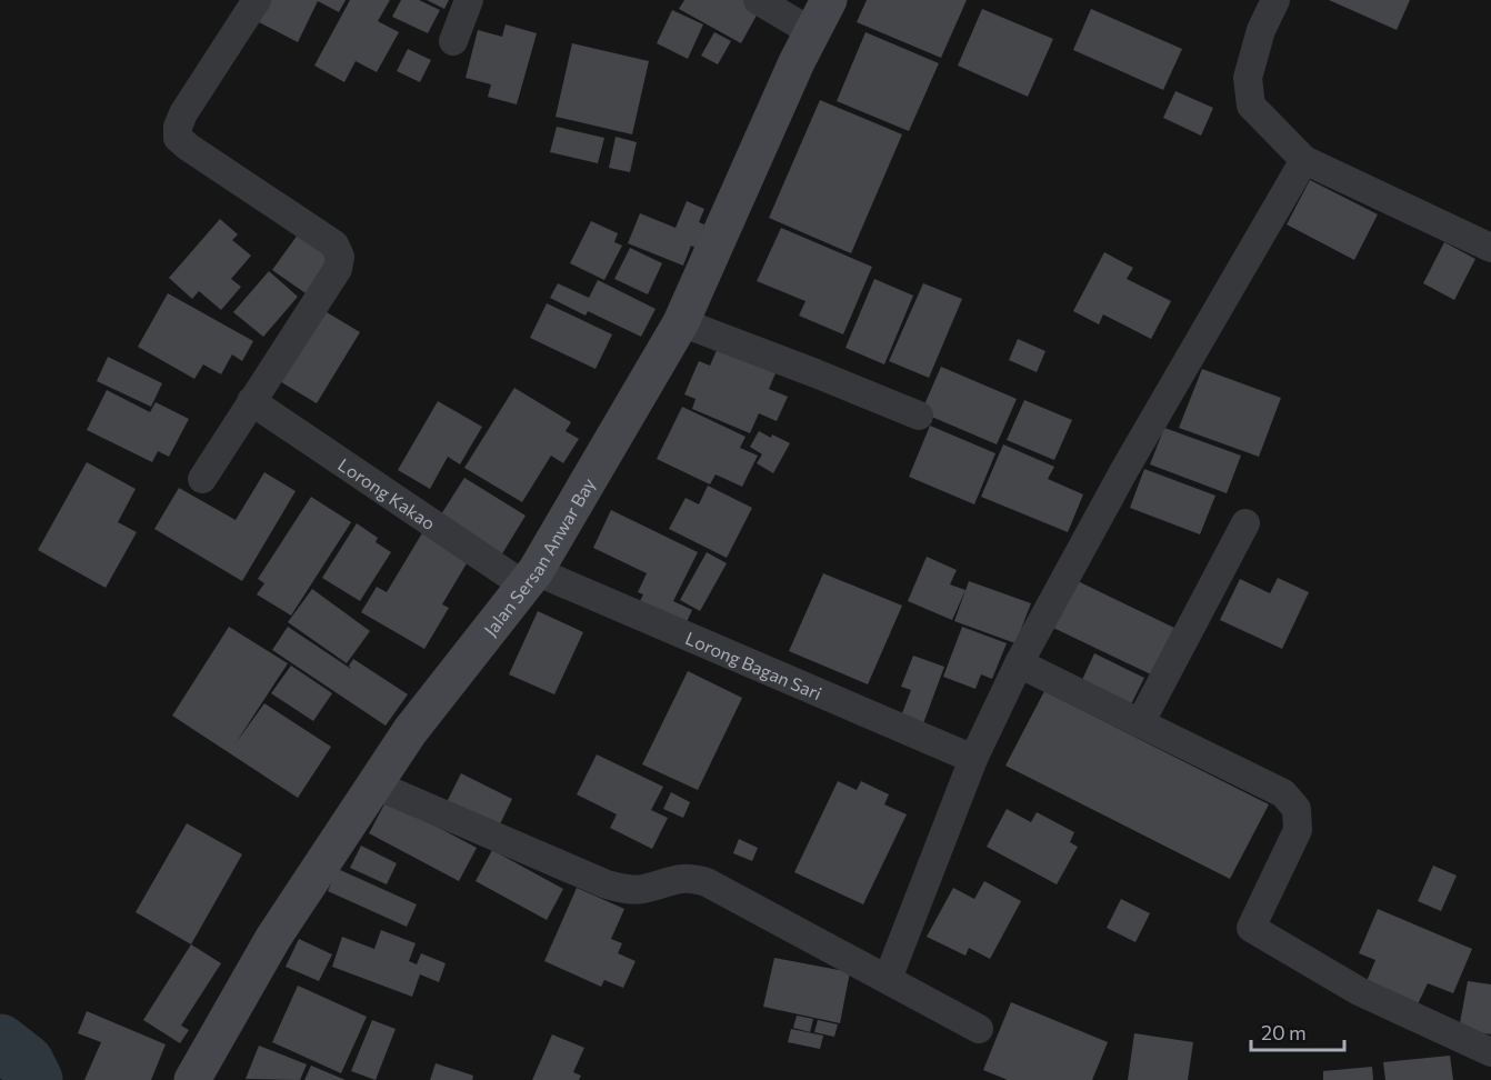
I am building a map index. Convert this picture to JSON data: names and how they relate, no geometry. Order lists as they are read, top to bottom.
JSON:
{
  "streets": {
    "main road": ["Jalan Sersan Anwar Bay"],
    "street": ["Lorong Kakao", "Lorong Bagan Sari"]
  },
  "crossings": [
    ["Lorong Kakao", "Jalan Sersan Anwar Bay"],
    ["Lorong Kakao", "Lorong Bagan Sari"],
    ["Jalan Sersan Anwar Bay", "Lorong Bagan Sari"]
  ],
  "scale_bar": "20 m"
}
